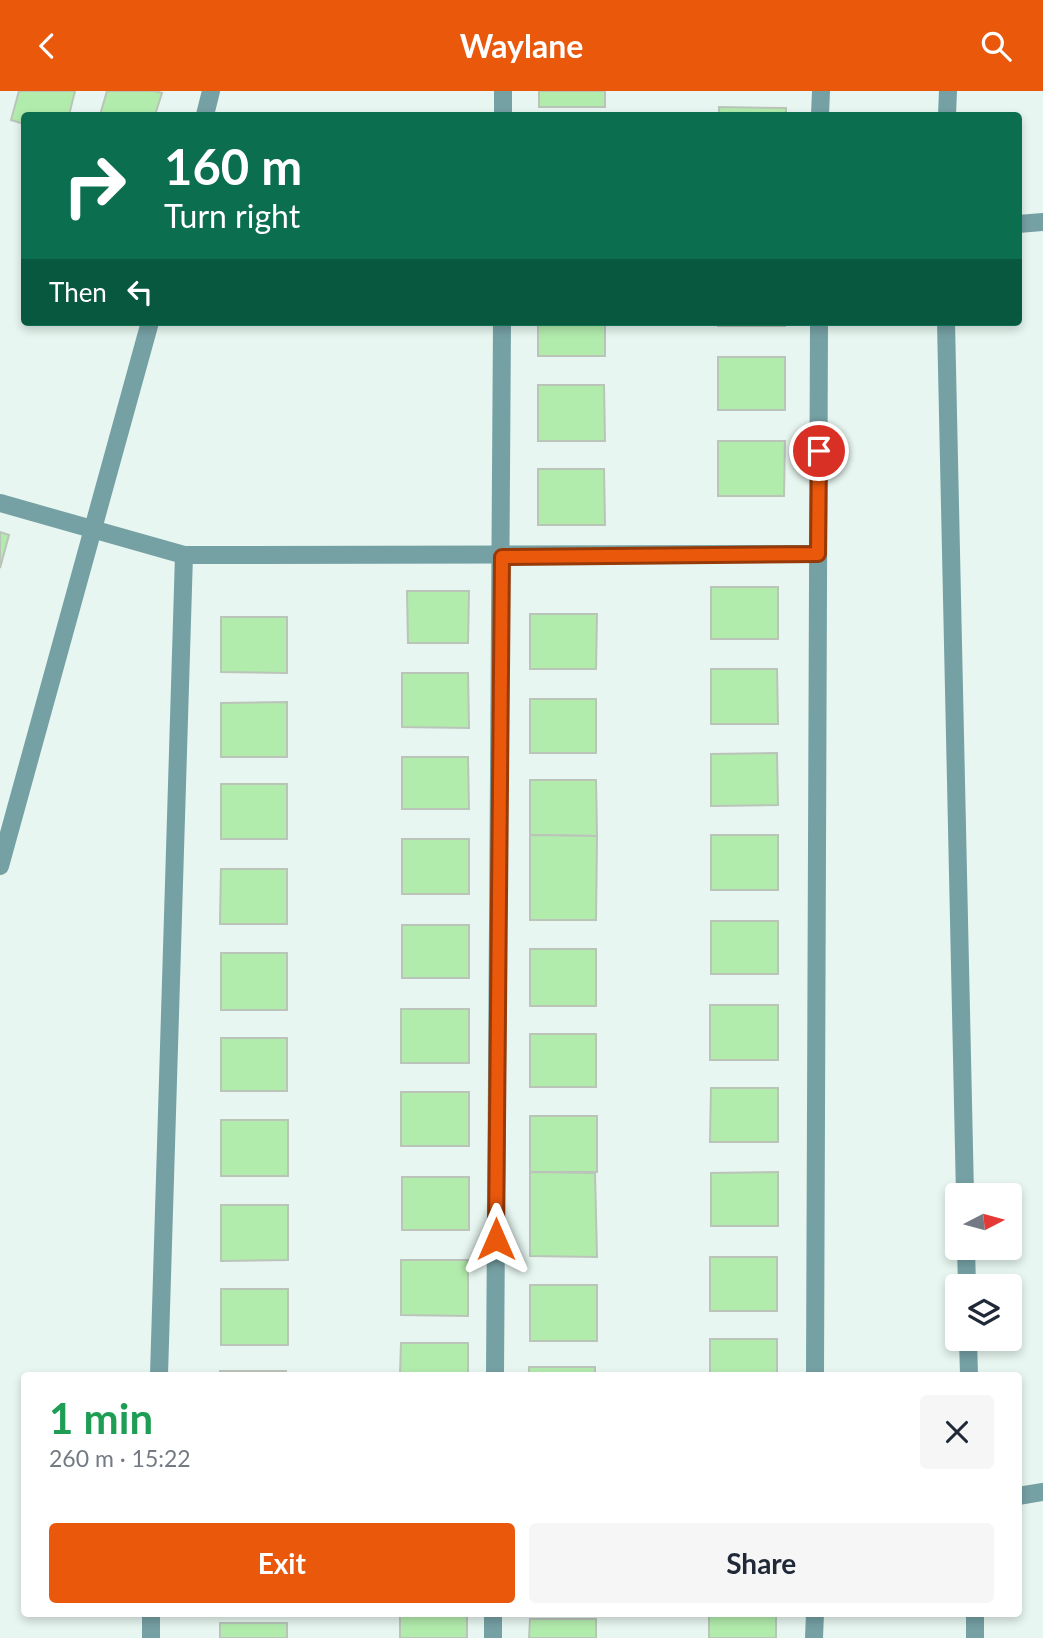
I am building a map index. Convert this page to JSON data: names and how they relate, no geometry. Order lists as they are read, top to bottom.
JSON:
{
  "north": "right",
  "page": {
    "header": "Waylane",
    "turn": ["160 m", "Turn right"],
    "then": "Then",
    "heading": ["1 min", "260 m · 15:22"],
    "buttons": ["Exit", "Share"]
  }
}
